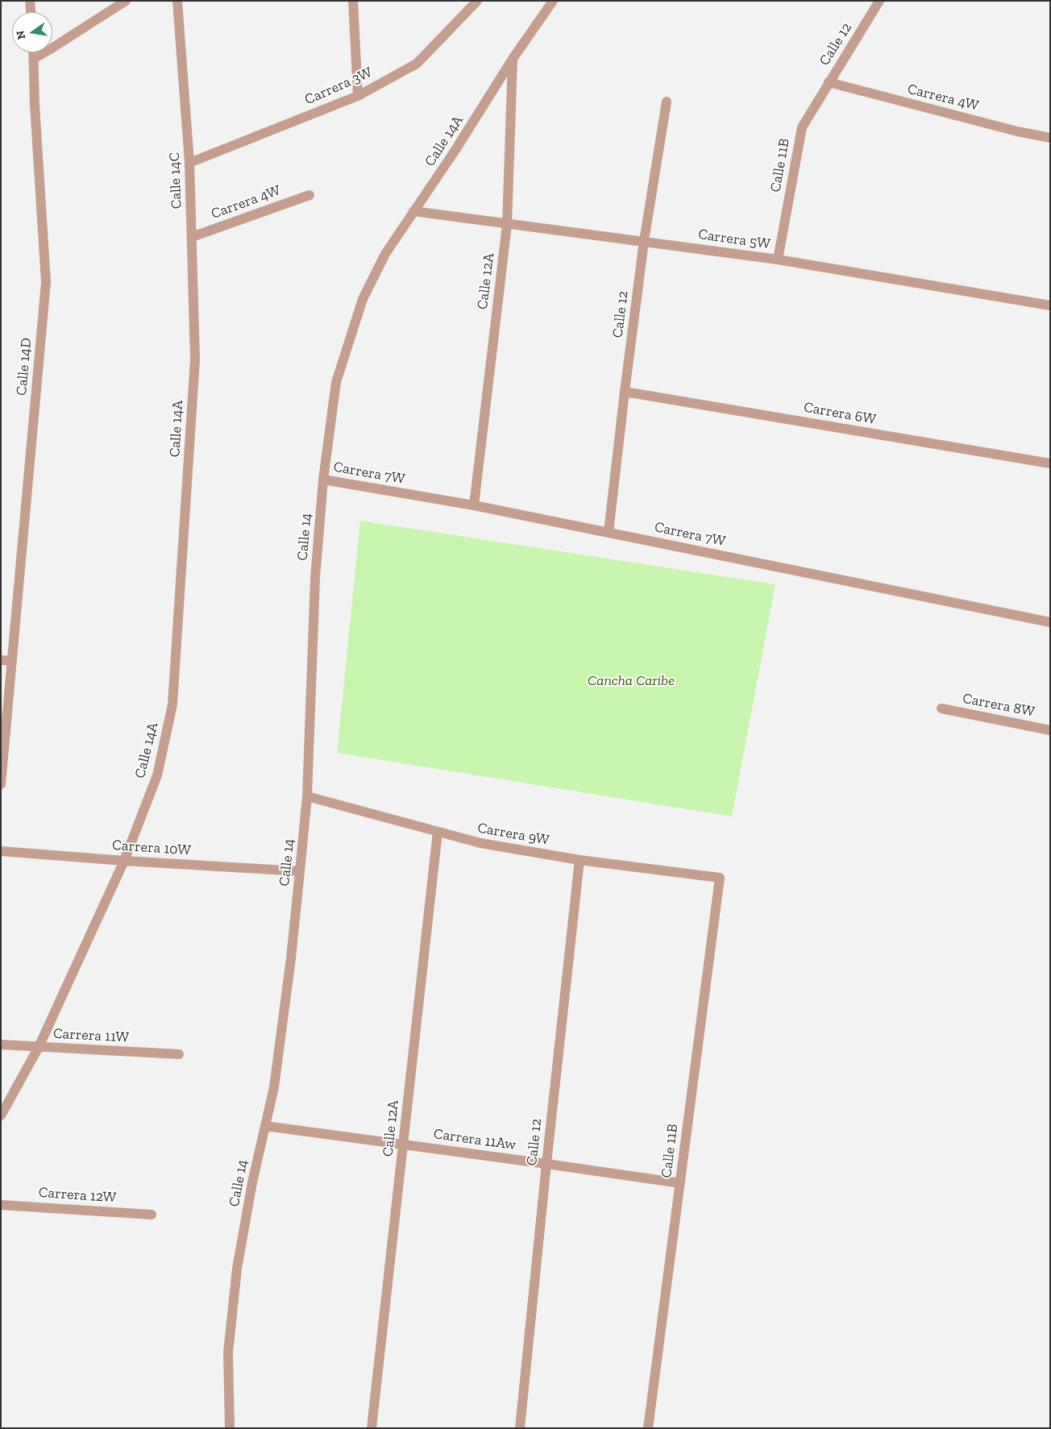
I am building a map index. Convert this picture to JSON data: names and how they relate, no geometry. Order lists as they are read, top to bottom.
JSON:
{
  "streets": {
    "street": [
      "Calle 12",
      "Carrera 3W",
      "Carrera 4W",
      "Calle 14A",
      "Calle 11B",
      "Calle 14C",
      "Carrera 5W",
      "Calle 12A",
      "Calle 14D",
      "Carrera 6W",
      "Carrera 7W",
      "Calle 14",
      "Carrera 8W",
      "Carrera 9W",
      "Carrera 10W",
      "Carrera 11W",
      "Carrera 11Aw",
      "Carrera 12W"
    ]
  },
  "crossings": [
    ["Calle 12", "Carrera 4W"],
    ["Calle 12", "Calle 11B"],
    ["Calle 12", "Carrera 5W"],
    ["Calle 12", "Carrera 6W"],
    ["Calle 12", "Carrera 7W"],
    ["Calle 12", "Carrera 9W"],
    ["Calle 12", "Carrera 11Aw"],
    ["Carrera 3W", "Calle 14C"],
    ["Carrera 4W", "Calle 11B"],
    ["Carrera 4W", "Calle 14C"],
    ["Calle 14A", "Calle 14C"],
    ["Calle 14A", "Carrera 5W"],
    ["Calle 14A", "Calle 12A"],
    ["Calle 14A", "Calle 14"],
    ["Calle 14A", "Carrera 10W"],
    ["Calle 14A", "Carrera 11W"],
    ["Calle 11B", "Carrera 5W"],
    ["Calle 11B", "Carrera 9W"],
    ["Calle 11B", "Carrera 11Aw"],
    ["Carrera 5W", "Calle 12A"],
    ["Calle 12A", "Carrera 7W"],
    ["Calle 12A", "Carrera 9W"],
    ["Calle 12A", "Carrera 11Aw"],
    ["Carrera 7W", "Calle 14"],
    ["Calle 14", "Carrera 9W"],
    ["Calle 14", "Carrera 10W"],
    ["Calle 14", "Carrera 11Aw"]
  ],
  "parks": ["Cancha Caribe"],
  "north": "left"
}
